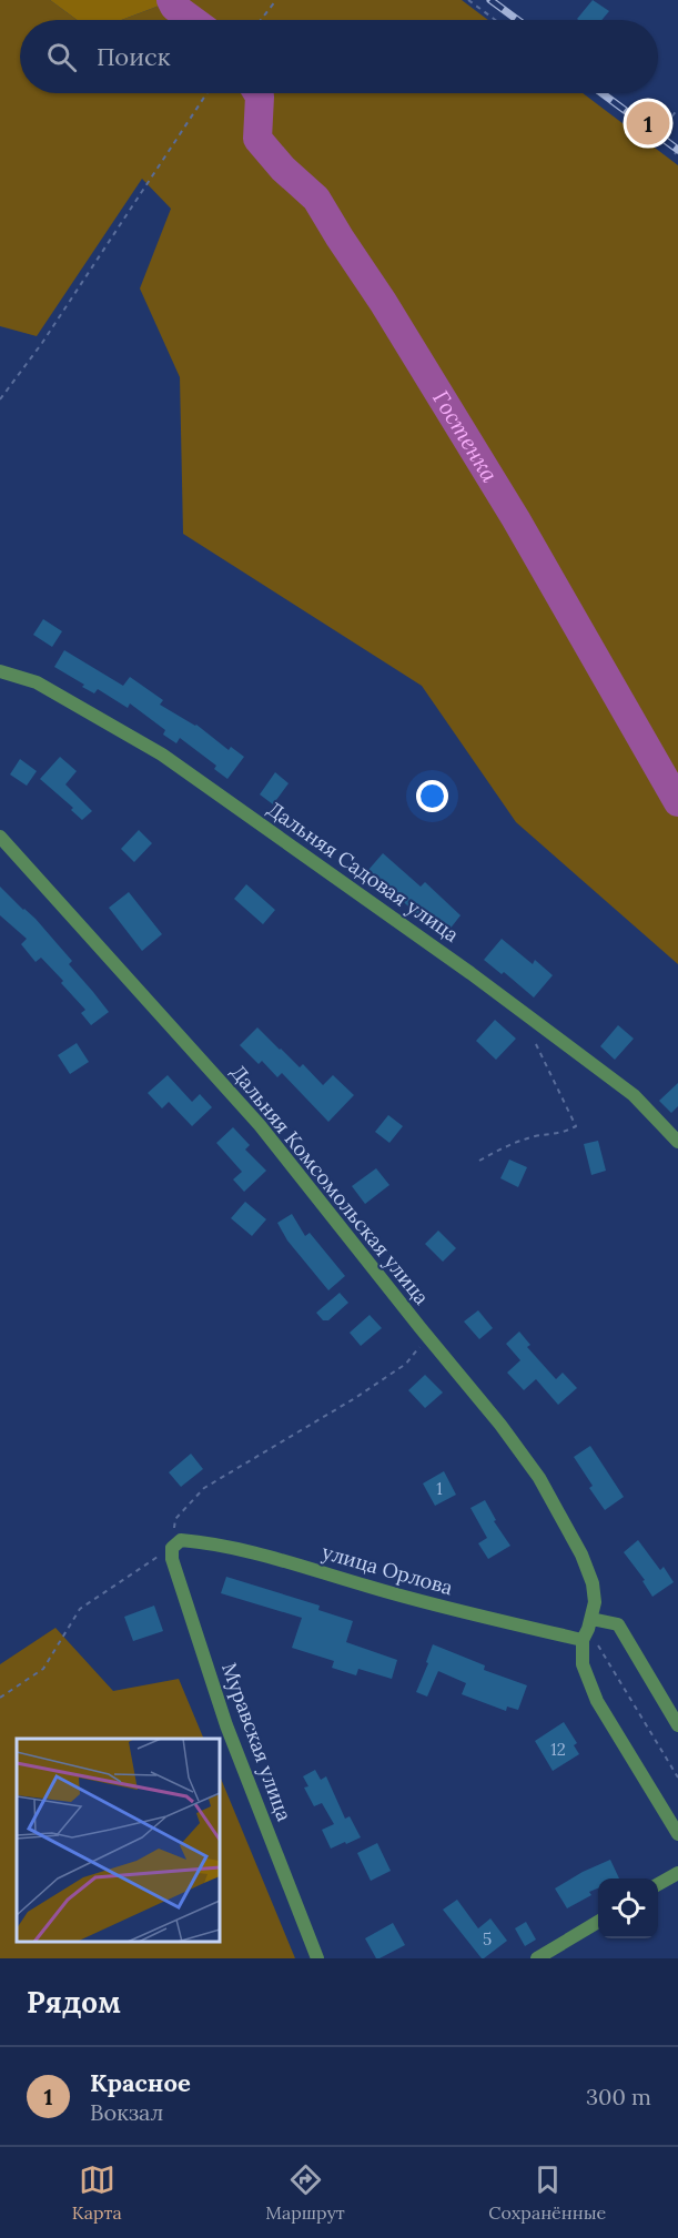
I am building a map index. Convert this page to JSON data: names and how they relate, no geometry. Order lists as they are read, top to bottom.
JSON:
{
  "streets": {
    "street": [
      "Дальняя Садовая улица",
      "Дальняя Комсомольская улица",
      "улица Орлова",
      "Муравская улица"
    ]
  },
  "crossings": [
    ["Дальняя Комсомольская улица", "улица Орлова"],
    ["улица Орлова", "Муравская улица"]
  ],
  "water": ["Гостенка"],
  "house_numbers": ["1", "12", "5"],
  "page": {
    "search": "Поиск",
    "pins": "1",
    "heading": "Рядом",
    "list": [
      {
        "mark": "1",
        "name": "Красное",
        "note": "Вокзал",
        "value": "300 m"
      }
    ],
    "nav": ["Карта", "Маршрут", "Сохранённые"]
  }
}
